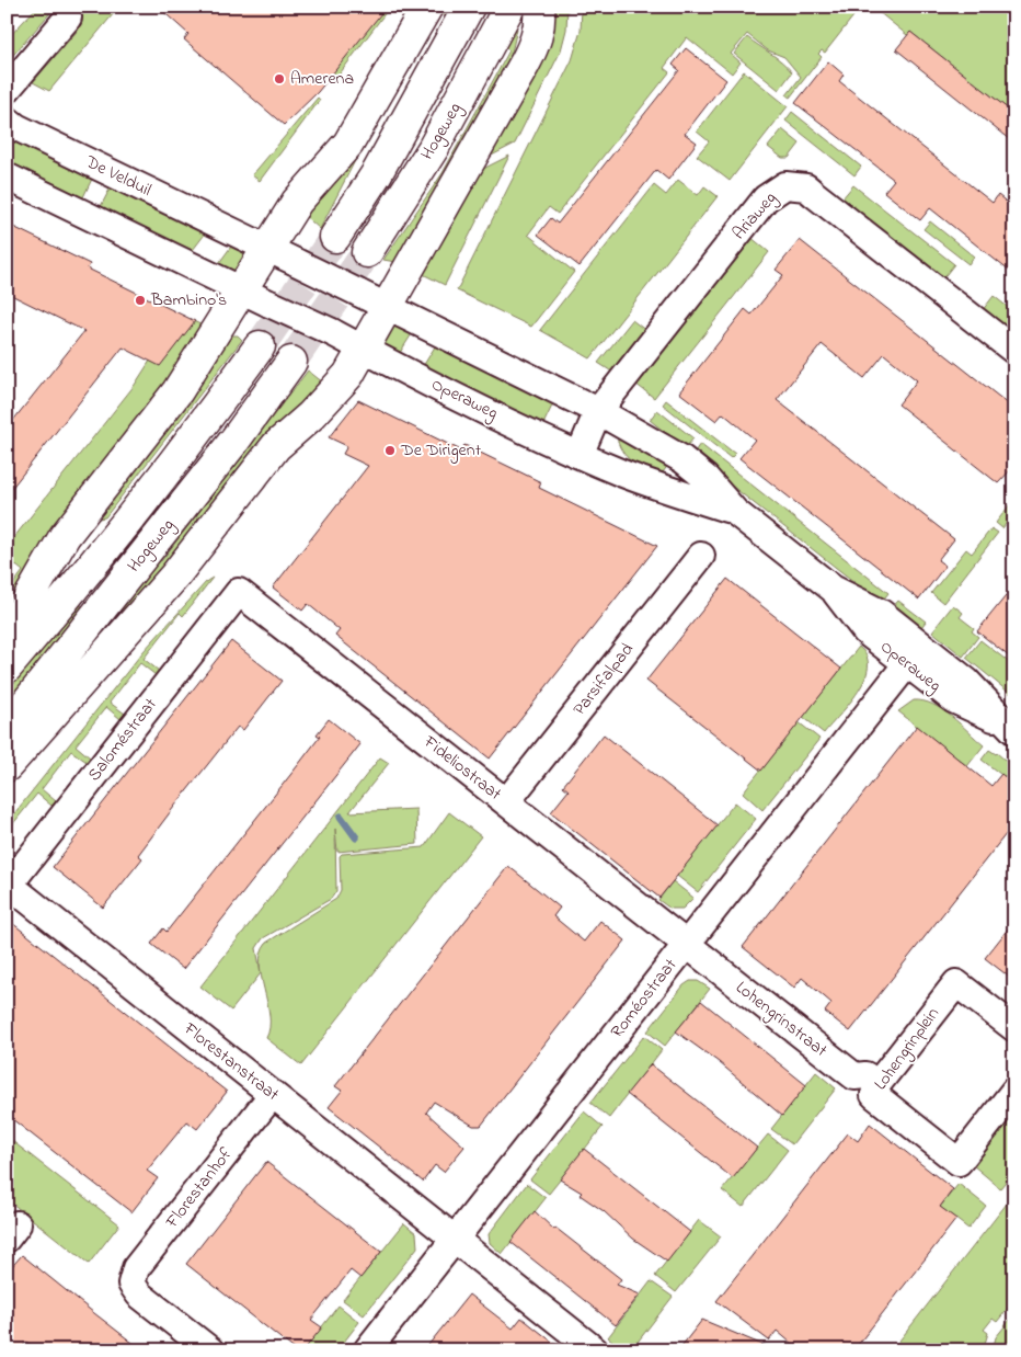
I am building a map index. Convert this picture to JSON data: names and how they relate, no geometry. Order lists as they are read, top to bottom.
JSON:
{
  "streets": {
    "main road": ["Hogeweg"],
    "street": [
      "De Velduil",
      "Ariaweg",
      "Operaweg",
      "Parsifalpad",
      "Saloméstraat",
      "Fideliostraat",
      "Roméostraat",
      "Lohengrinstraat",
      "Lohengrinplein",
      "Florestanstraat",
      "Florestanhof"
    ]
  },
  "crossings": [
    ["De Velduil", "Operaweg"],
    ["Ariaweg", "Operaweg"],
    ["Operaweg", "Roméostraat"],
    ["Parsifalpad", "Fideliostraat"],
    ["Saloméstraat", "Fideliostraat"],
    ["Saloméstraat", "Florestanstraat"],
    ["Fideliostraat", "Roméostraat"],
    ["Fideliostraat", "Lohengrinstraat"],
    ["Roméostraat", "Lohengrinstraat"],
    ["Roméostraat", "Florestanstraat"],
    ["Lohengrinstraat", "Lohengrinplein"],
    ["Florestanstraat", "Florestanhof"]
  ],
  "places": ["Amerena", "Bambino's", "De Dirigent"]
}
